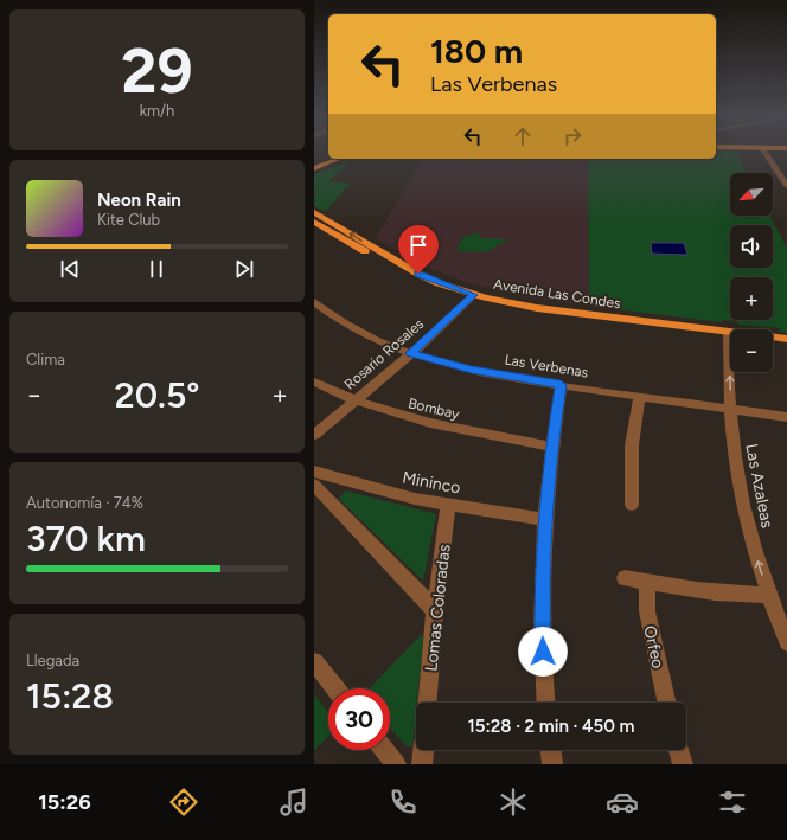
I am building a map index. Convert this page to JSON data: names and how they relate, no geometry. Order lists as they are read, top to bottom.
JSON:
{
  "streets": {
    "main road": ["Avenida Las Condes"],
    "street": [
      "Rosario Rosales",
      "Las Verbenas",
      "Bombay",
      "Mininco",
      "Las Azaleas",
      "Lomas Coloradas",
      "Orfeo"
    ]
  },
  "crossings": [
    ["Avenida Las Condes", "Rosario Rosales"],
    ["Rosario Rosales", "Las Verbenas"],
    ["Rosario Rosales", "Bombay"],
    ["Las Verbenas", "Las Azaleas"],
    ["Mininco", "Lomas Coloradas"]
  ],
  "north": "bottom left",
  "page": {
    "tile": [
      ["29", "km/h"],
      "Clima",
      ["Autonomía · 74%", "370 km"],
      ["Llegada", "15:28"]
    ],
    "turn": ["180 m", "Las Verbenas"],
    "map_buttons": ["+", "−"],
    "song": ["Neon Rain", "Kite Club"],
    "heat": ["−", "20.5°", "+"],
    "limit": "30",
    "trip": "15:28 · 2 min · 450 m",
    "tabs": "15:26"
  }
}
